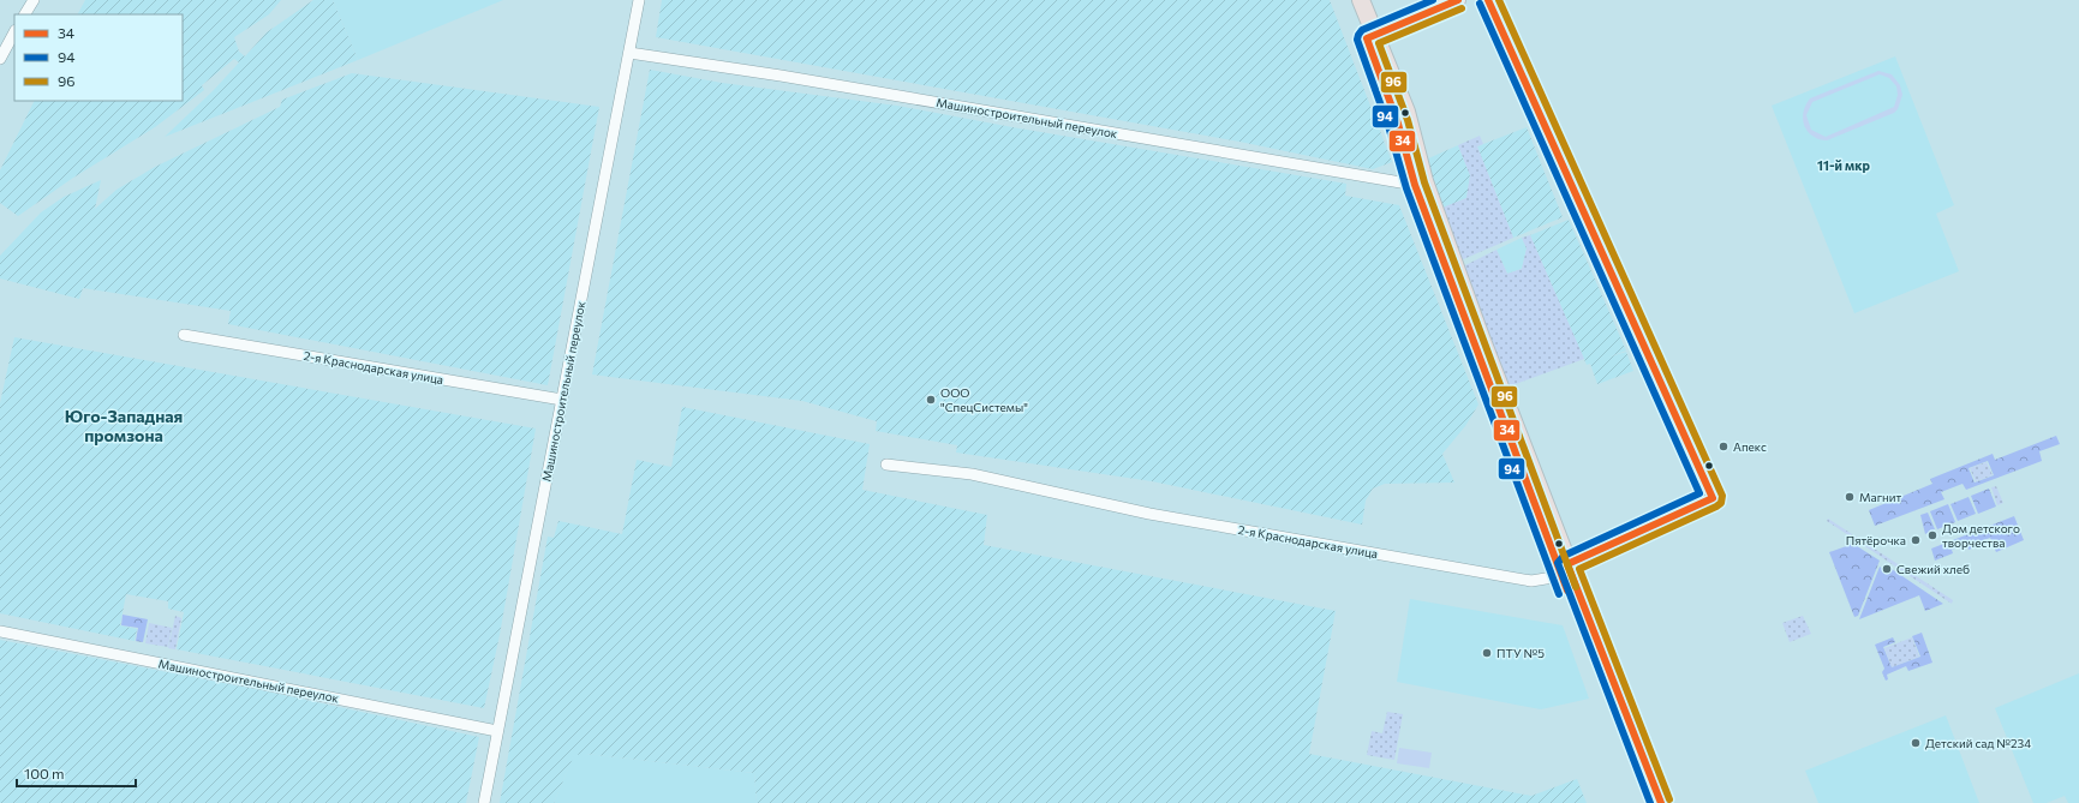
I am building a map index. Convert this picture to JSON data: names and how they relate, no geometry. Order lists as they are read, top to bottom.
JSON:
{
  "streets": {
    "street": ["Машиностроительный переулок", "2-я Краснодарская улица"]
  },
  "crossings": [
    ["Машиностроительный переулок", "2-я Краснодарская улица"]
  ],
  "districts": ["11-й мкр", "Юго-Западная промзона"],
  "places": [
    "ООО \"СпецСистемы\"",
    "Апекс",
    "Магнит",
    "Дом детского творчества",
    "Пятёрочка",
    "Свежий хлеб",
    "ПТУ №5",
    "Детский сад №234"
  ],
  "lines": ["transit line 34", "transit line 94", "transit line 96"],
  "legend": ["34", "94", "96"],
  "scale_bar": "100 m"
}
